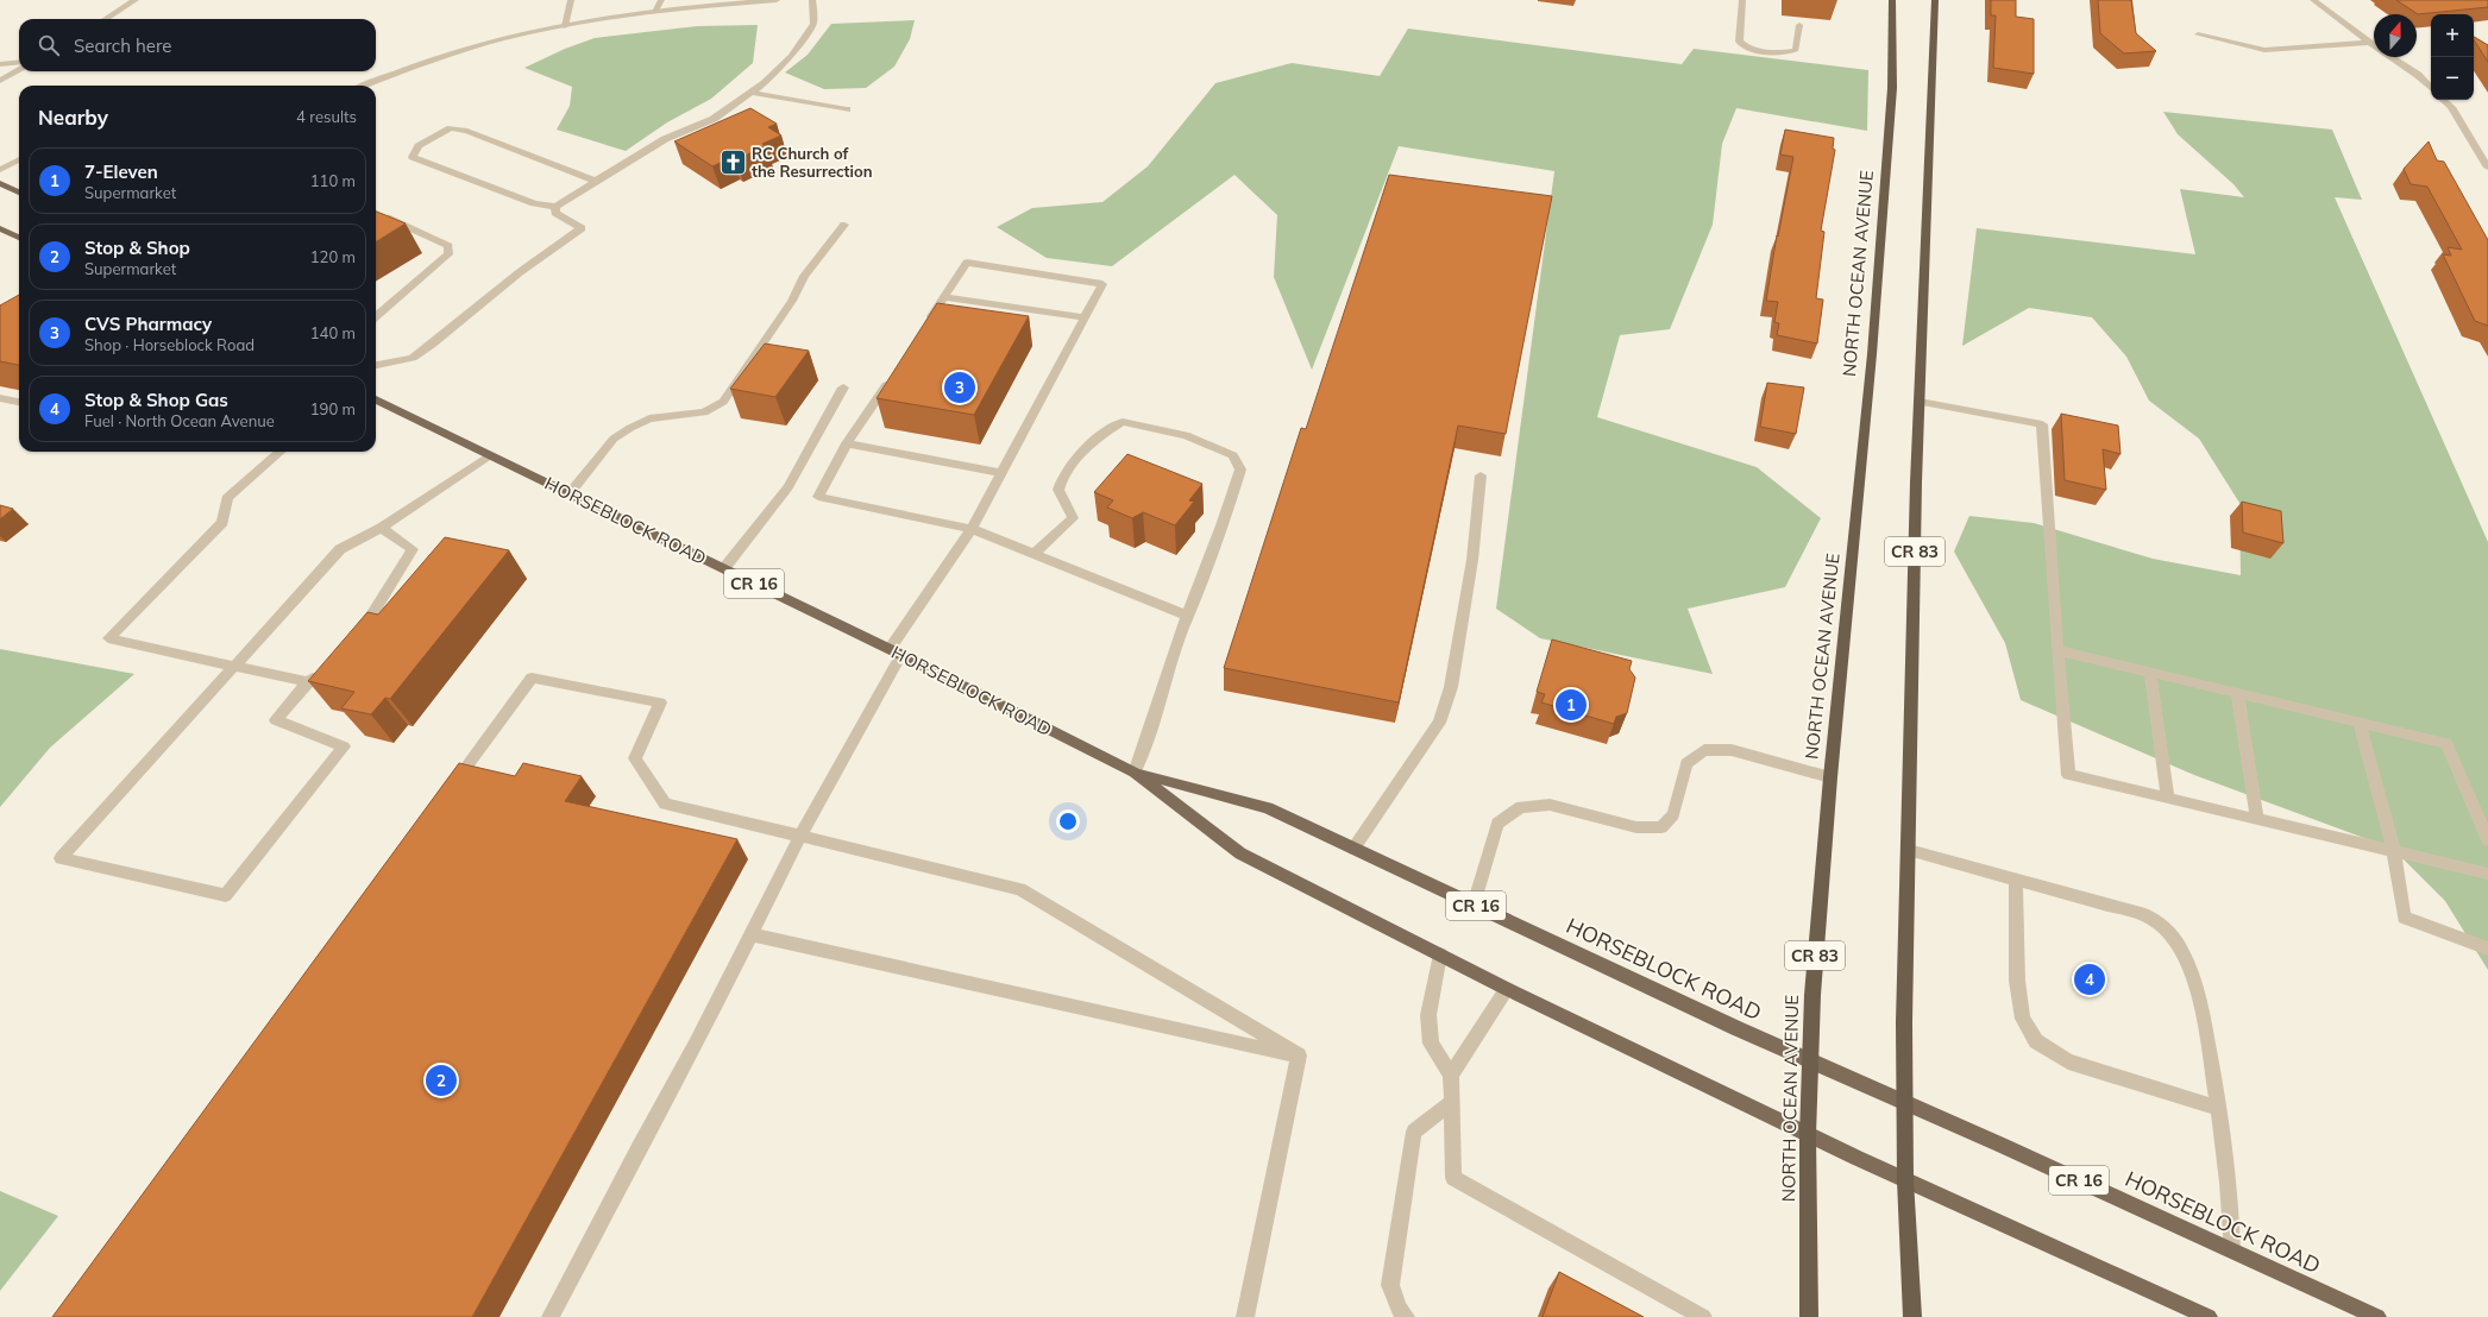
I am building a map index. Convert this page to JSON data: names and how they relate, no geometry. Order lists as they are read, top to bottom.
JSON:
{
  "streets": {
    "highway": ["NORTH OCEAN AVENUE", "CR 83"],
    "main road": ["HORSEBLOCK ROAD", "CR 16"]
  },
  "crossings": [
    ["NORTH OCEAN AVENUE", "HORSEBLOCK ROAD"],
    ["HORSEBLOCK ROAD", "CR 83"]
  ],
  "places": {
    "church": ["RC Church of the Resurrection"]
  },
  "north": "top",
  "page": {
    "map_buttons": ["+", "−"],
    "search": "Search here",
    "heading": ["Nearby", "4 results"],
    "list": [
      {
        "mark": "1",
        "name": "7-Eleven",
        "note": "Supermarket",
        "value": "110 m"
      },
      {
        "mark": "2",
        "name": "Stop & Shop",
        "note": "Supermarket",
        "value": "120 m"
      },
      {
        "mark": "3",
        "name": "CVS Pharmacy",
        "note": "Shop · Horseblock Road",
        "value": "140 m"
      },
      {
        "mark": "4",
        "name": "Stop & Shop Gas",
        "note": "Fuel · North Ocean Avenue",
        "value": "190 m"
      }
    ],
    "pins": [
      "3",
      "1",
      "4",
      "2"
    ]
  }
}
